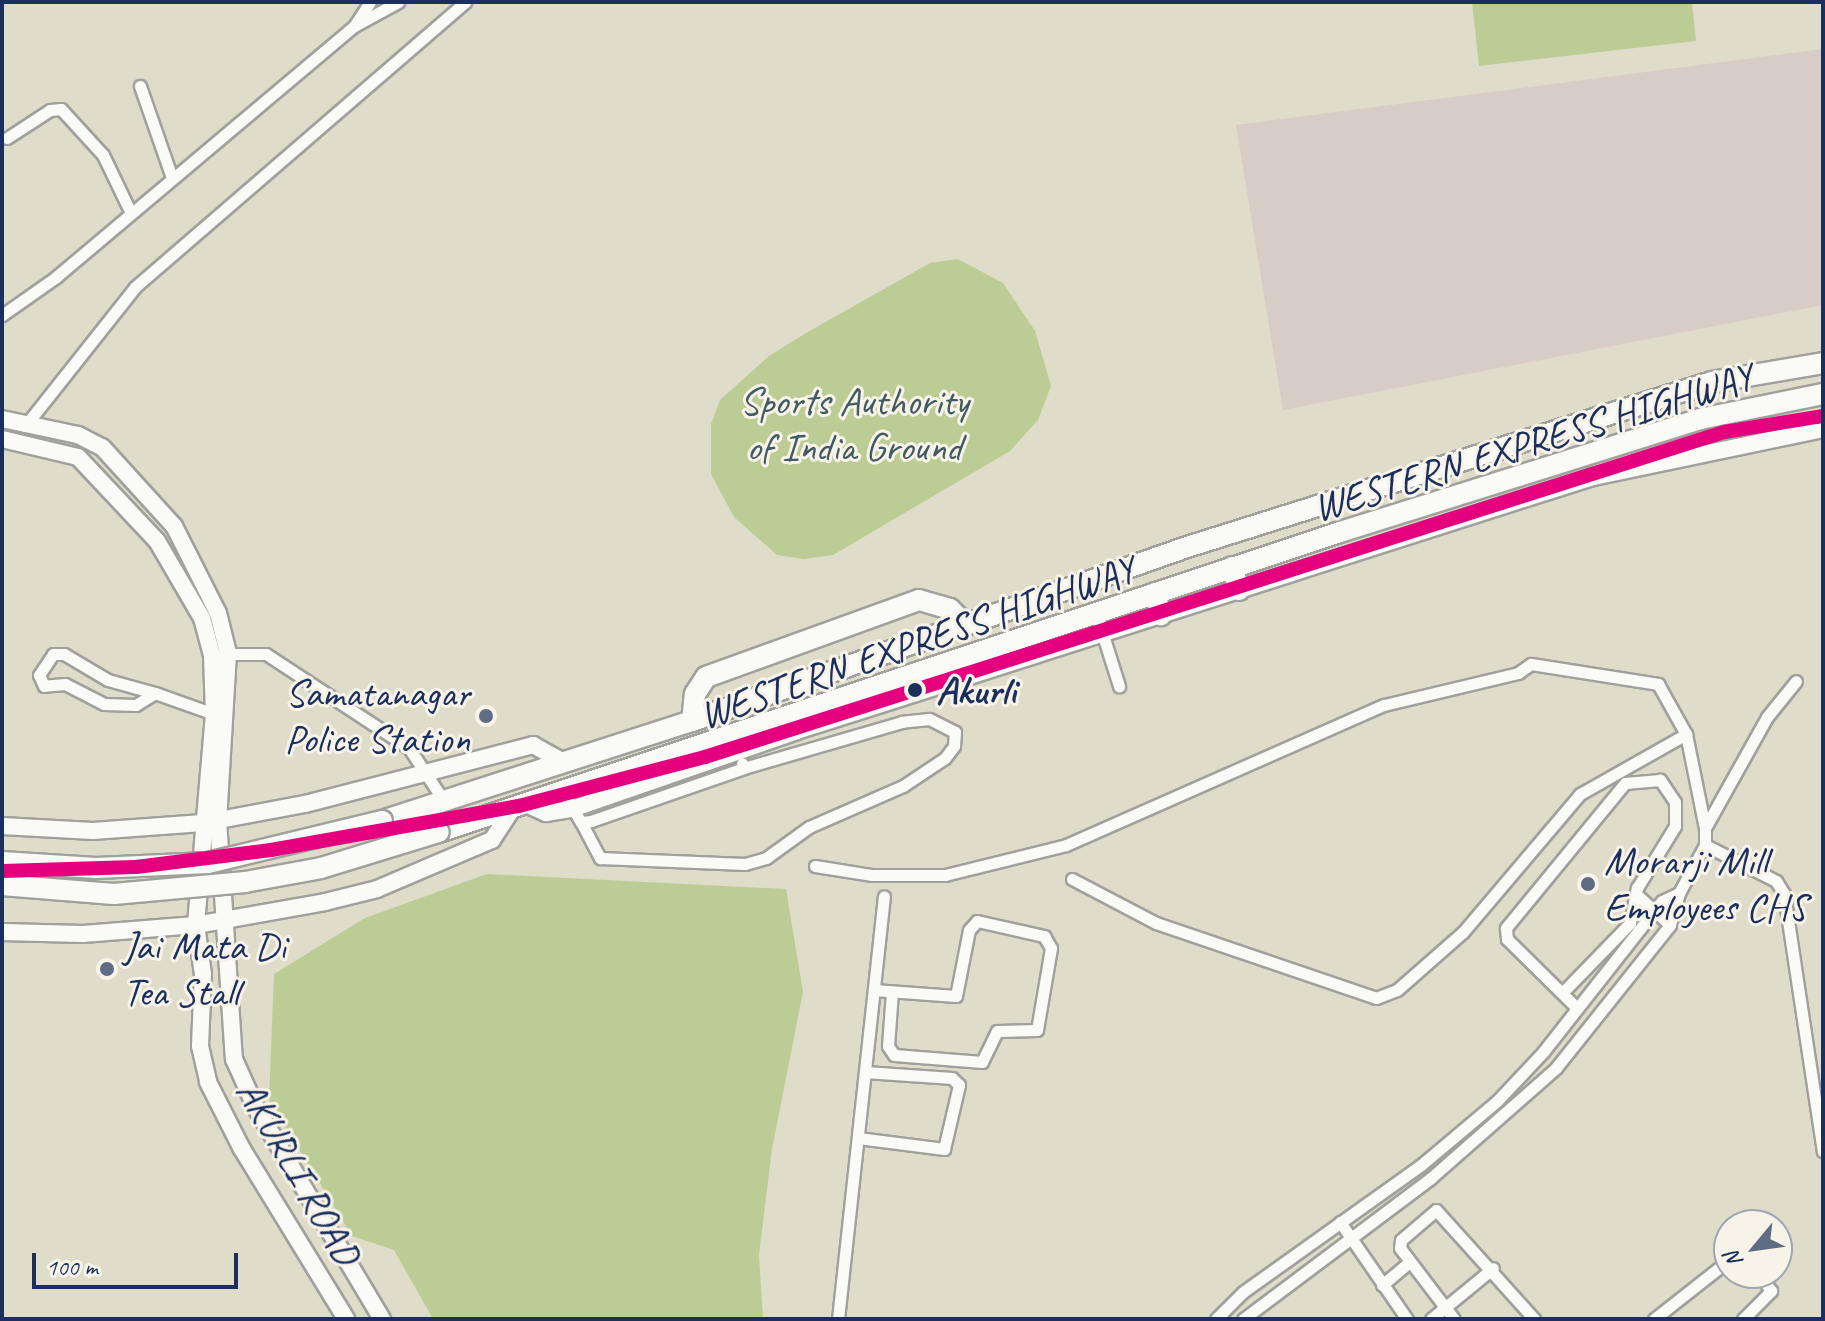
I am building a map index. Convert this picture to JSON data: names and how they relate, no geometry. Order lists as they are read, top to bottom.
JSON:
{
  "streets": {
    "highway": ["WESTERN EXPRESS HIGHWAY"],
    "street": ["AKURLI ROAD"]
  },
  "parks": ["Sports Authority of India Ground"],
  "places": [
    "Akurli",
    "Samatanagar Police Station",
    "Morarji Mill Employees CHS",
    "Jai Mata Di Tea Stall"
  ],
  "scale_bar": "100 m",
  "north": "bottom left"
}
